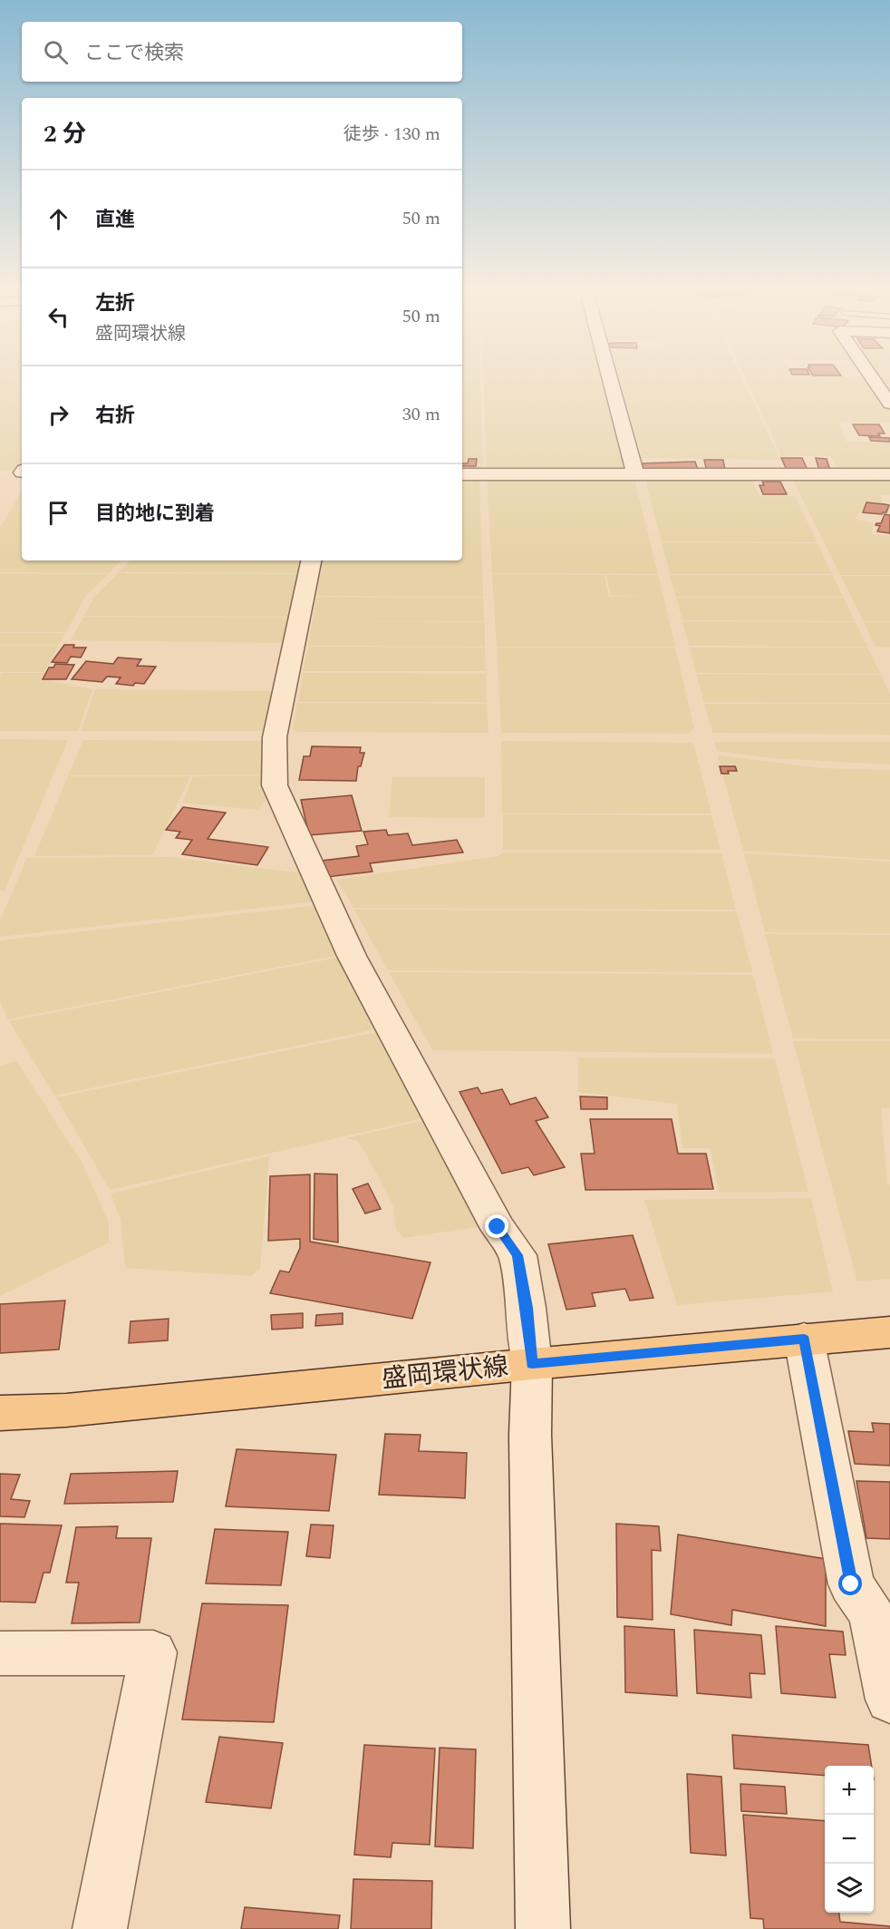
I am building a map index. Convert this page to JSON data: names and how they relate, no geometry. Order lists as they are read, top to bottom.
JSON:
{
  "streets": {
    "main road": ["盛岡環状線"]
  },
  "page": {
    "search": "ここで検索",
    "heading": ["2 分", "徒歩 · 130 m"],
    "list": [
      ["直進", "50 m"],
      ["左折", "盛岡環状線", "50 m"],
      ["右折", "30 m"],
      "目的地に到着"
    ],
    "map_buttons": ["+", "−"]
  }
}
